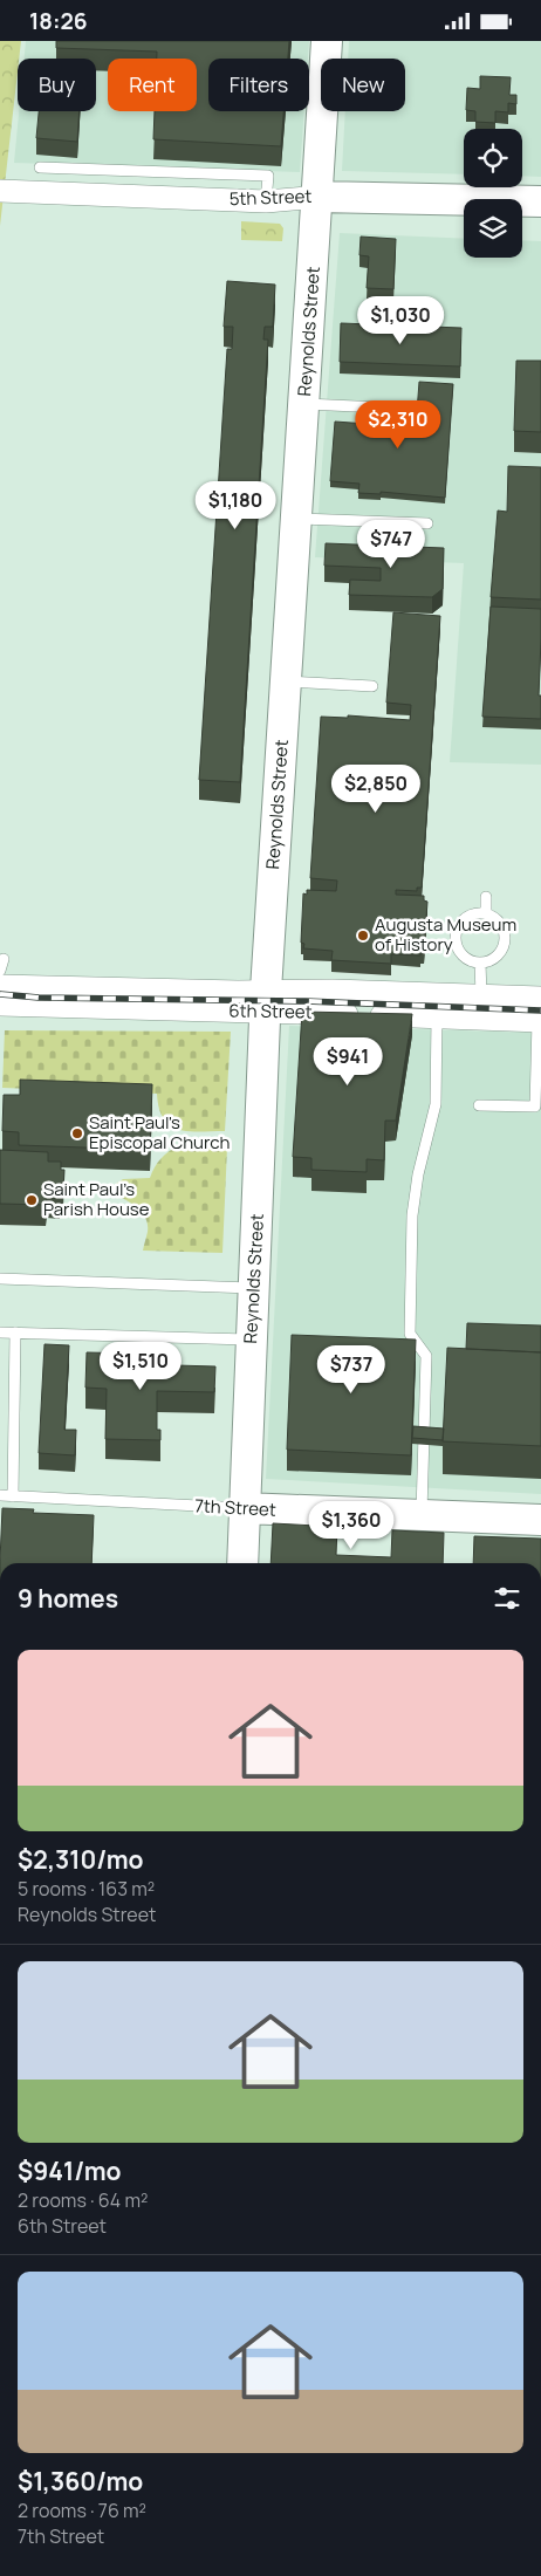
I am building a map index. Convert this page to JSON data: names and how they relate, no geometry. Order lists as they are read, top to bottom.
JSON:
{
  "streets": {
    "main road": ["5th Street", "Reynolds Street", "7th Street"],
    "street": ["6th Street"]
  },
  "crossings": [
    ["5th Street", "Reynolds Street"],
    ["Reynolds Street", "6th Street"],
    ["Reynolds Street", "7th Street"]
  ],
  "places": ["Augusta Museum of History", "Saint Paul's Episcopal Church", "Saint Paul’s Parish House"],
  "page": {
    "status": "18:26",
    "chip": [
      "Buy",
      "Rent",
      "Filters",
      "New"
    ],
    "price": [
      "$1,030",
      "$2,310",
      "$1,180",
      "$747",
      "$2,850",
      "$941",
      "$1,510",
      "$737",
      "$1,360"
    ],
    "heading": "9 homes",
    "list": [
      {
        "name": "$2,310/mo",
        "note": "5 rooms · 163 m² · Reynolds Street"
      },
      {
        "name": "$941/mo",
        "note": "2 rooms · 64 m² · 6th Street"
      },
      {
        "name": "$1,360/mo",
        "note": "2 rooms · 76 m² · 7th Street"
      }
    ]
  }
}
